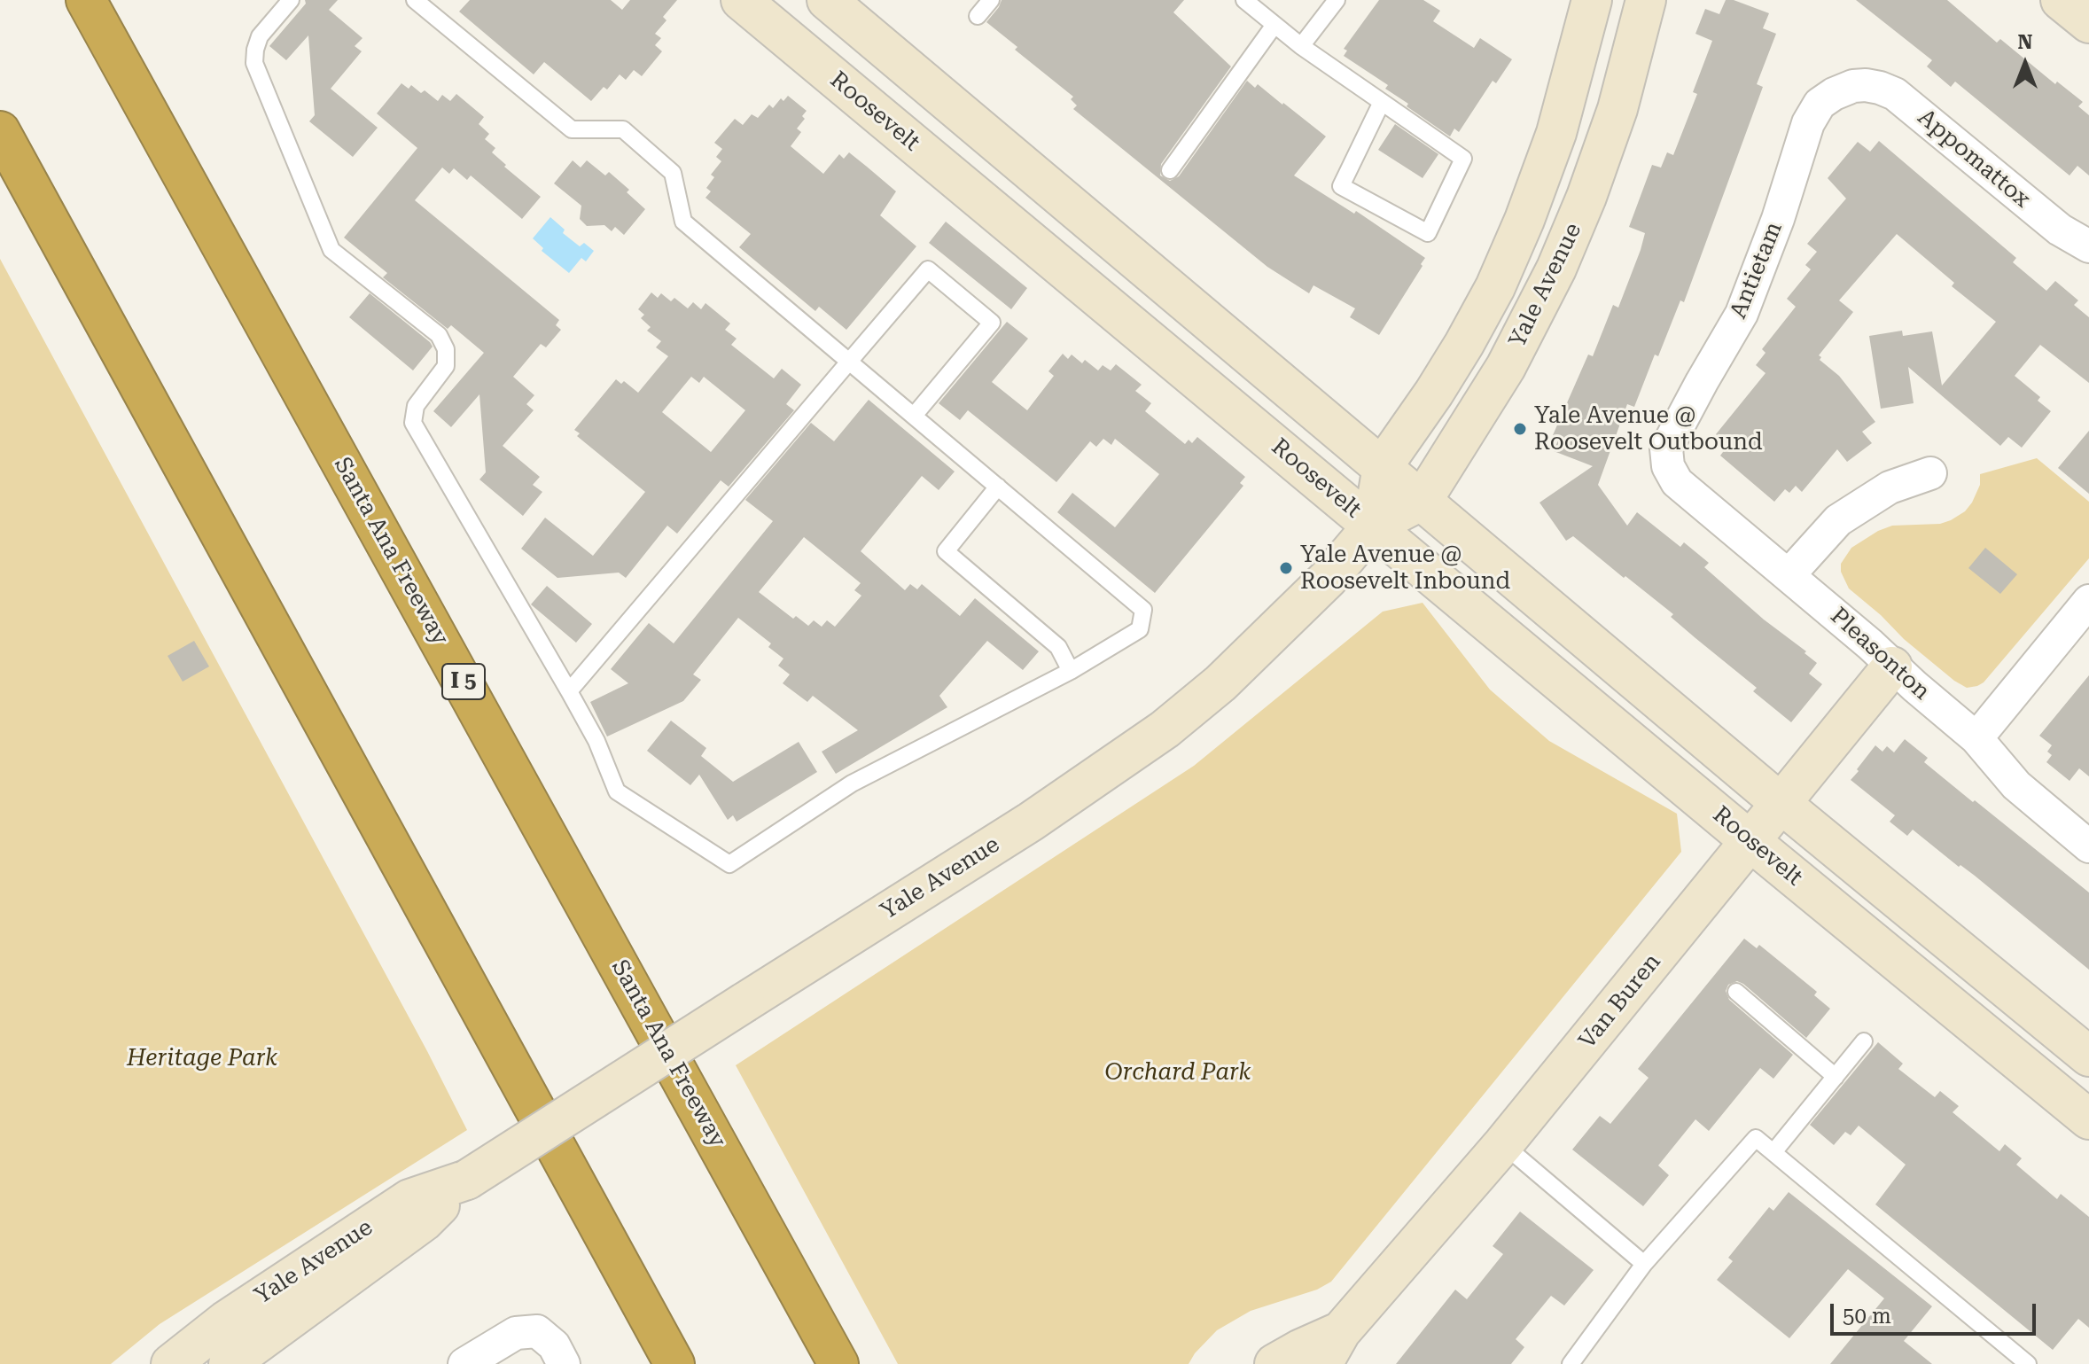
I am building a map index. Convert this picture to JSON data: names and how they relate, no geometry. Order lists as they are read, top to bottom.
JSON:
{
  "streets": {
    "highway": ["Santa Ana Freeway", "I 5"],
    "street": [
      "Roosevelt",
      "Appomattox",
      "Antietam",
      "Yale Avenue",
      "Pleasonton",
      "Van Buren"
    ]
  },
  "crossings": [
    ["Roosevelt", "Yale Avenue"],
    ["Roosevelt", "Van Buren"],
    ["Appomattox", "Antietam"],
    ["Antietam", "Pleasonton"],
    ["Pleasonton", "Van Buren"]
  ],
  "parks": ["Heritage Park", "Orchard Park"],
  "places": ["Yale Avenue @ Roosevelt Outbound", "Yale Avenue @ Roosevelt Inbound"],
  "scale_bar": "50 m",
  "north": "top"
}
